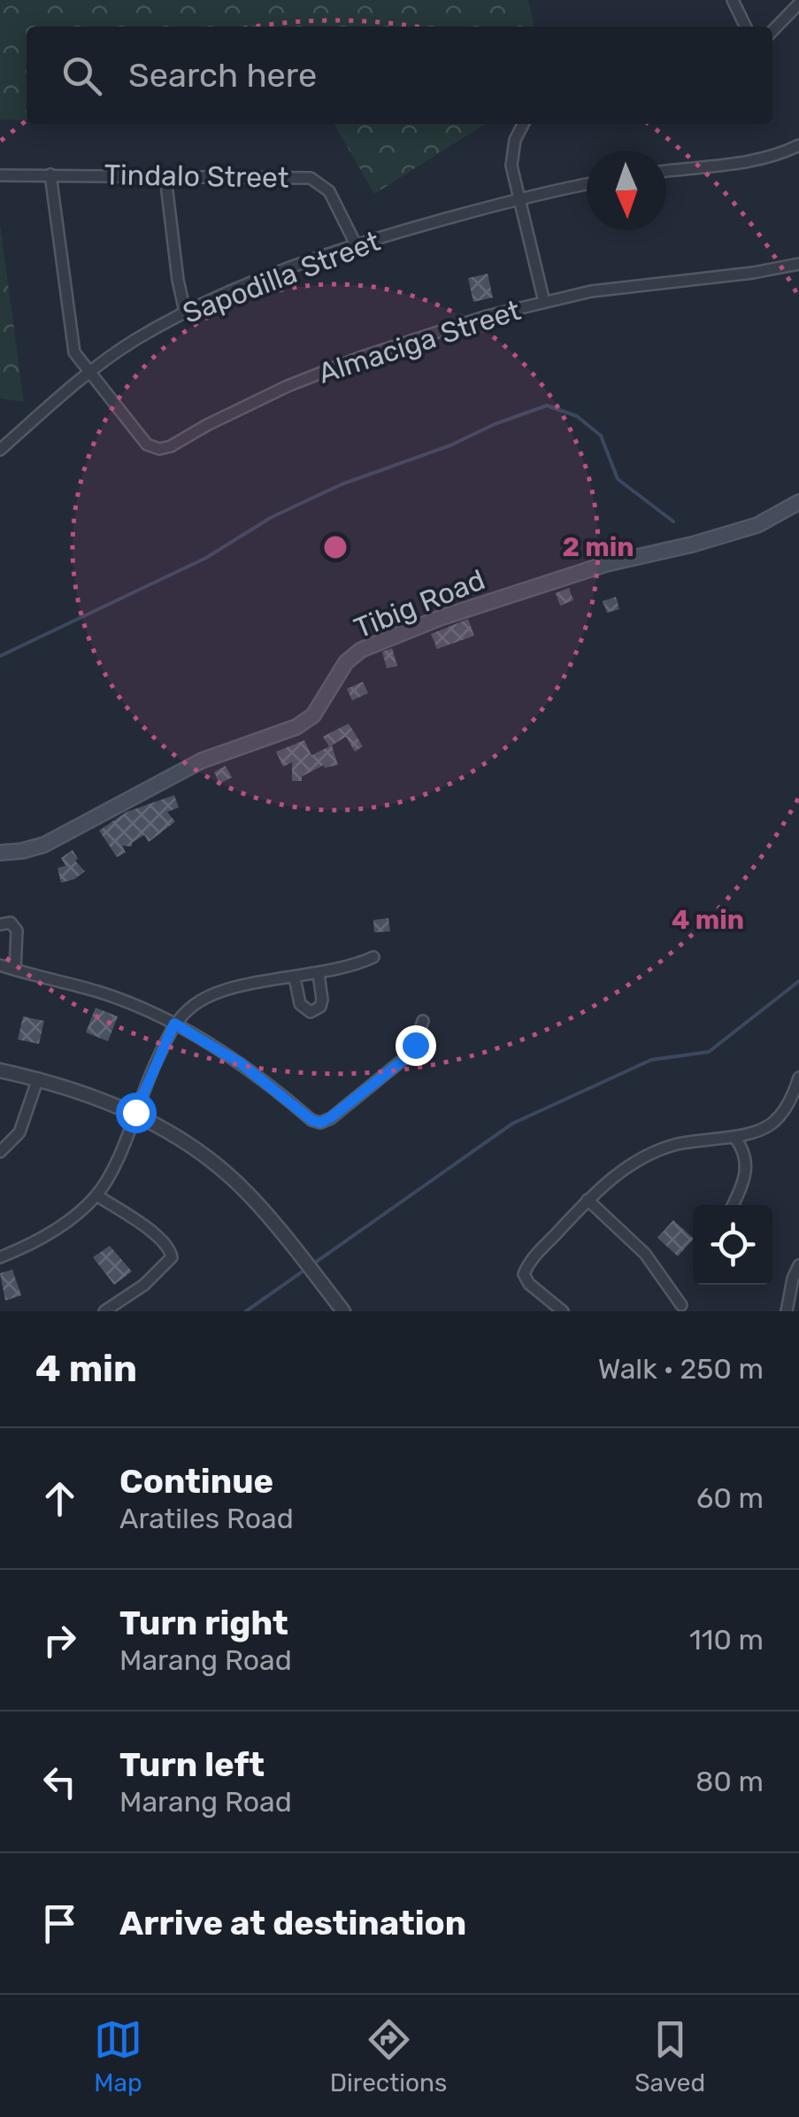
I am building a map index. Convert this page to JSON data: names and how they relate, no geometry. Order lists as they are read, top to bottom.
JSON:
{
  "streets": {
    "main road": ["Tibig Road"],
    "street": ["Tindalo Street", "Sapodilla Street", "Almaciga Street"]
  },
  "crossings": [
    ["Tindalo Street", "Sapodilla Street"],
    ["Sapodilla Street", "Almaciga Street"]
  ],
  "north": "bottom",
  "page": {
    "search": "Search here",
    "heading": ["4 min", "Walk · 250 m"],
    "list": [
      ["Continue", "Aratiles Road", "60 m"],
      ["Turn right", "Marang Road", "110 m"],
      ["Turn left", "Marang Road", "80 m"],
      "Arrive at destination"
    ],
    "nav": ["Map", "Directions", "Saved"]
  },
  "rings": ["2 min", "4 min"]
}
